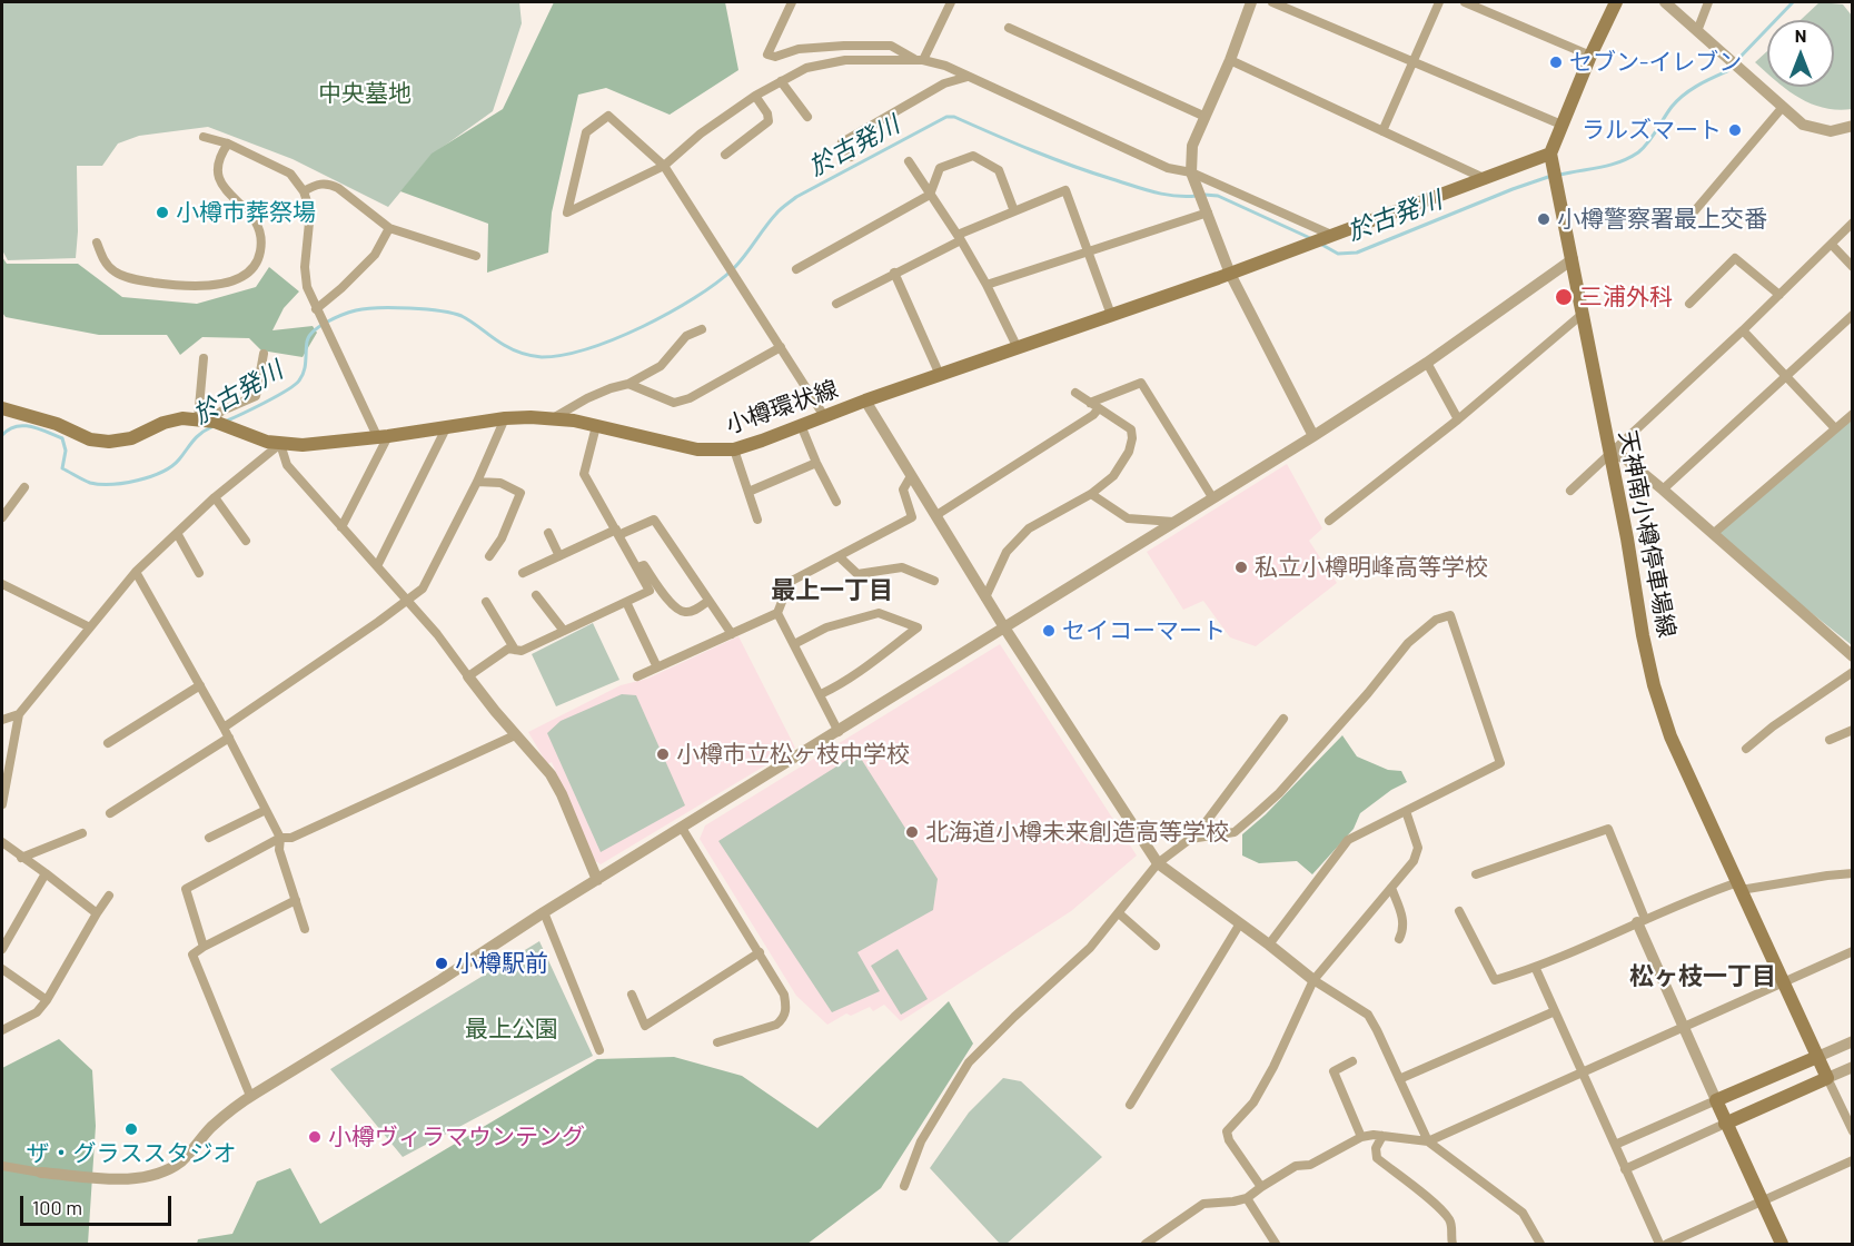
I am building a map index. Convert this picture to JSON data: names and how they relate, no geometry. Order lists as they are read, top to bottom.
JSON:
{
  "streets": {
    "main road": ["小樽環状線", "天神南小樽停車場線"]
  },
  "crossings": [
    ["小樽環状線", "天神南小樽停車場線"]
  ],
  "districts": ["最上一丁目", "松ヶ枝一丁目"],
  "water": ["於古発川"],
  "parks": ["中央墓地", "最上公園"],
  "places": [
    "セブン-イレブン",
    "ラルズマート",
    "小樽市葬祭場",
    "小樽警察署最上交番",
    "三浦外科",
    "私立小樽明峰高等学校",
    "セイコーマート",
    "小樽市立松ヶ枝中学校",
    "北海道小樽未来創造高等学校",
    "小樽駅前",
    "ザ・グラススタジオ",
    "小樽ヴィラマウンテング"
  ],
  "scale_bar": "100 m",
  "north": "top"
}
